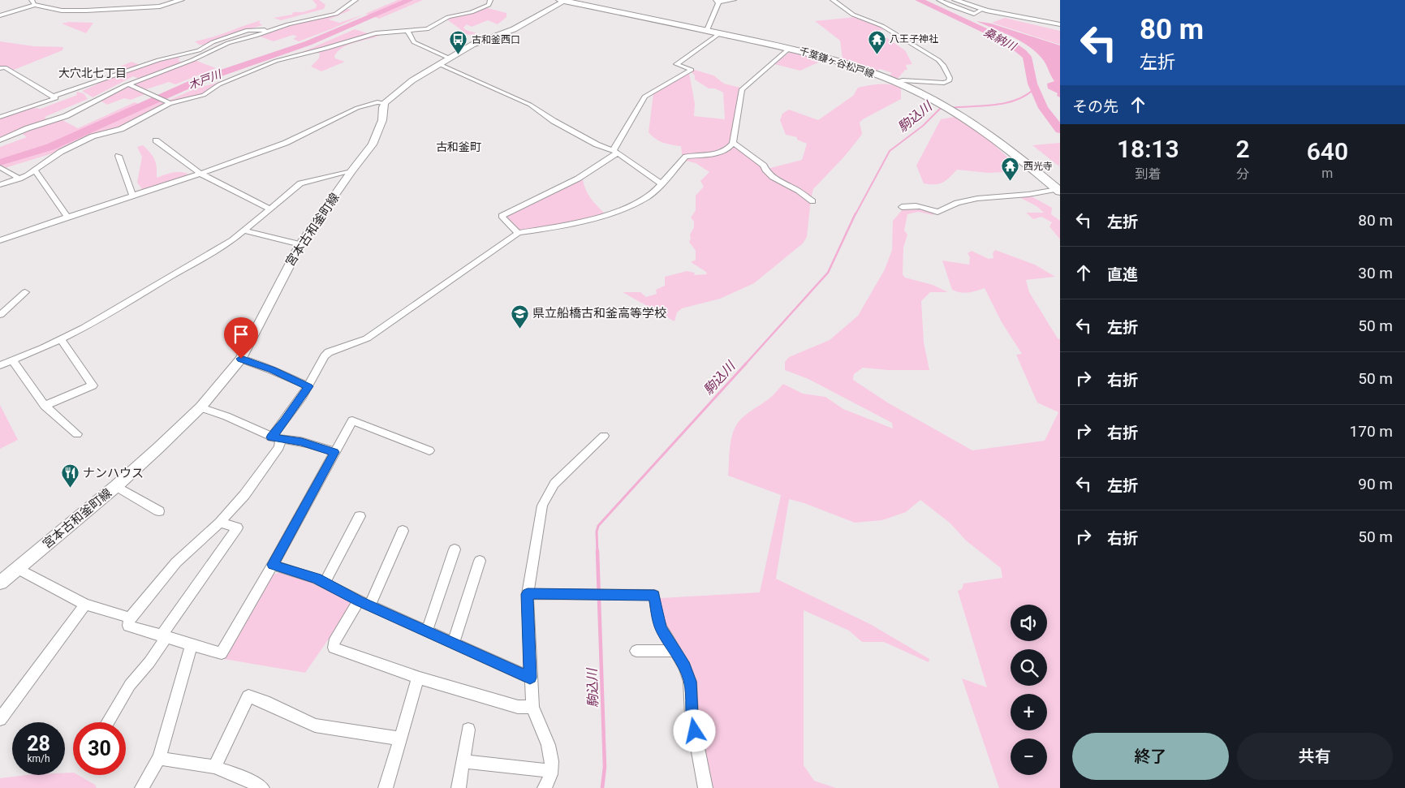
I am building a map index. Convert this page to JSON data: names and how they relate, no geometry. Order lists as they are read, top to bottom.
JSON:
{
  "streets": {
    "main road": ["千葉鎌ヶ谷松戸線"],
    "street": ["宮本古和釜町線"]
  },
  "districts": ["大穴北七丁目", "古和釜町"],
  "water": ["桑納川", "木戸川", "駒込川"],
  "places": {
    "temple": ["八王子神社", "西光寺"],
    "bus stop": ["古和釜西口"],
    "school or university": ["県立船橋古和釜高等学校"],
    "restaurant": ["ナンハウス"]
  },
  "page": {
    "turn": ["80 m", "左折"],
    "then": "その先",
    "eta": [
      "18:13",
      "到着",
      "2",
      "分",
      "640",
      "m"
    ],
    "list": [
      {
        "name": "左折",
        "value": "80 m"
      },
      {
        "name": "直進",
        "value": "30 m"
      },
      {
        "name": "左折",
        "value": "50 m"
      },
      {
        "name": "右折",
        "value": "50 m"
      },
      {
        "name": "右折",
        "value": "170 m"
      },
      {
        "name": "左折",
        "value": "90 m"
      },
      {
        "name": "右折",
        "value": "50 m"
      }
    ],
    "map_buttons": ["+", "−"],
    "speed": "28 km/h",
    "limit": "30",
    "buttons": ["終了", "共有"]
  }
}
